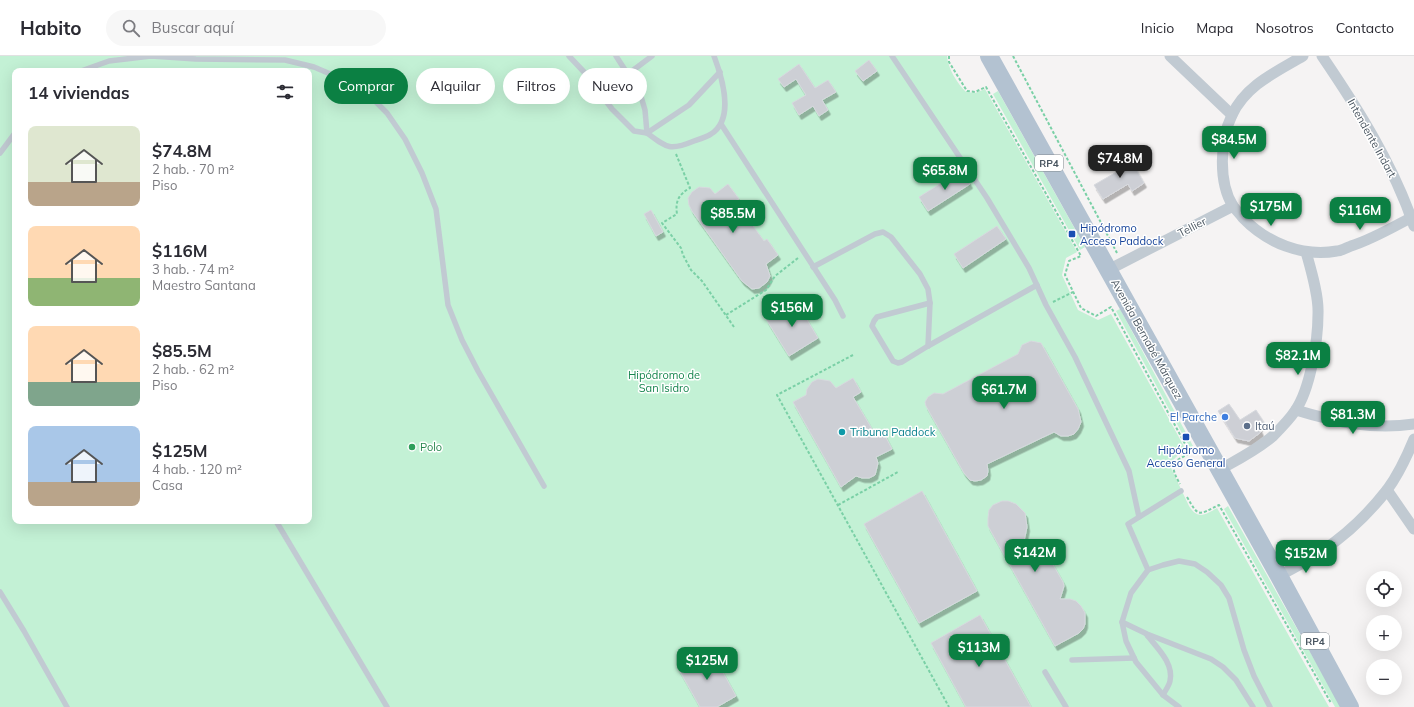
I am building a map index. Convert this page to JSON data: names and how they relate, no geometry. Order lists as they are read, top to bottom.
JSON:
{
  "streets": {
    "main road": ["RP4", "Avenida Bernabé Márquez"],
    "street": ["Intendente Indart", "Tellier"]
  },
  "crossings": [
    ["Tellier", "Avenida Bernabé Márquez"]
  ],
  "parks": ["Hipódromo de San Isidro"],
  "places": {
    "transit": ["Hipódromo Acceso Paddock", "Hipódromo Acceso General"],
    "other": [
      "El Parche",
      "Itaú",
      "Tribuna Paddock",
      "Polo"
    ]
  },
  "page": {
    "header": "Habito",
    "search": "Buscar aquí",
    "nav": [
      "Inicio",
      "Mapa",
      "Nosotros",
      "Contacto"
    ],
    "chip": [
      "Comprar",
      "Alquilar",
      "Filtros",
      "Nuevo"
    ],
    "heading": "14 viviendas",
    "list": [
      {
        "name": "$74.8M",
        "note": "2 hab. · 70 m² · Piso"
      },
      {
        "name": "$116M",
        "note": "3 hab. · 74 m² · Maestro Santana"
      },
      {
        "name": "$85.5M",
        "note": "2 hab. · 62 m² · Piso"
      },
      {
        "name": "$125M",
        "note": "4 hab. · 120 m² · Casa"
      }
    ],
    "price": [
      "$84.5M",
      "$74.8M",
      "$65.8M",
      "$175M",
      "$116M",
      "$85.5M",
      "$156M",
      "$82.1M",
      "$61.7M",
      "$81.3M",
      "$142M",
      "$152M",
      "$113M",
      "$125M"
    ],
    "map_buttons": ["+", "−"]
  }
}
